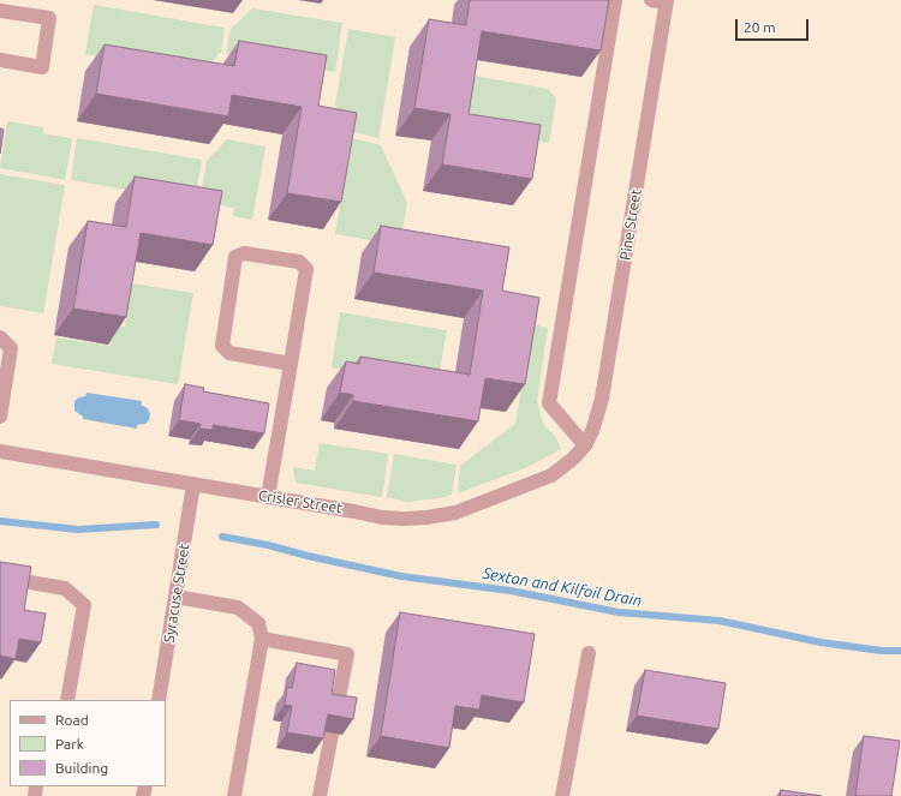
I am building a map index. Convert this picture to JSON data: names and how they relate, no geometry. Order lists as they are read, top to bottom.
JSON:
{
  "streets": {
    "street": ["Pine Street", "Crisler Street", "Syracuse Street"]
  },
  "crossings": [
    ["Pine Street", "Crisler Street"],
    ["Crisler Street", "Syracuse Street"]
  ],
  "water": ["Sexton and Kilfoil Drain"],
  "legend": ["Road", "Park", "Building"],
  "scale_bar": "20 m"
}
